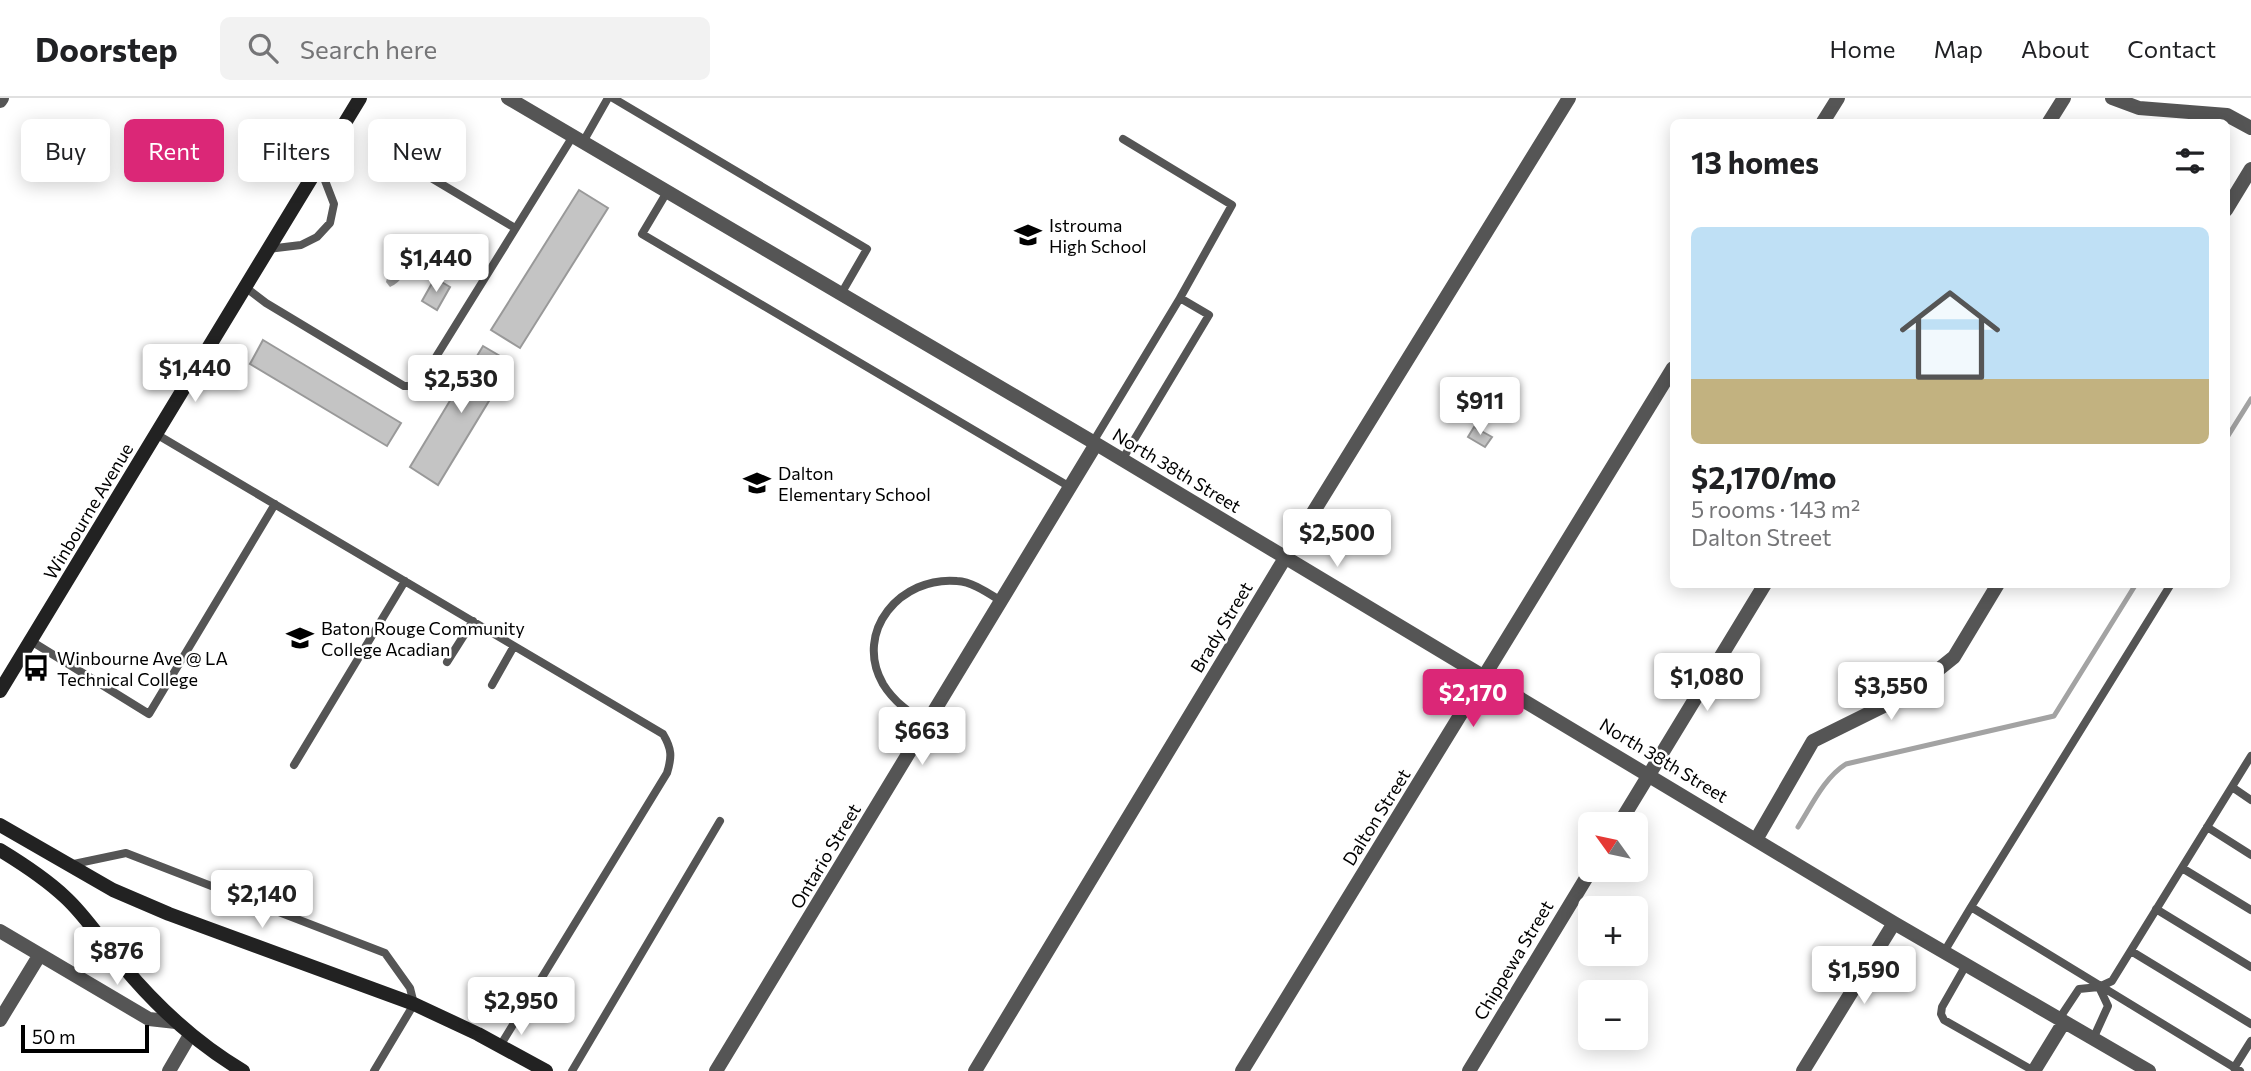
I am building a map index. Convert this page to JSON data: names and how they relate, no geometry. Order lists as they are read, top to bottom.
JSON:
{
  "streets": {
    "street": [
      "North 38th Street",
      "Winbourne Avenue",
      "Brady Street",
      "Dalton Street",
      "Ontario Street",
      "Chippewa Street"
    ]
  },
  "crossings": [
    ["North 38th Street", "Brady Street"],
    ["North 38th Street", "Dalton Street"],
    ["North 38th Street", "Ontario Street"]
  ],
  "places": {
    "school or university": ["Istrouma High School", "Dalton Elementary School", "Baton Rouge Community College Acadian"],
    "bus stop": ["Winbourne Ave @ LA Technical College"]
  },
  "scale_bar": "50 m",
  "north": "top left",
  "page": {
    "header": "Doorstep",
    "search": "Search here",
    "nav": [
      "Home",
      "Map",
      "About",
      "Contact"
    ],
    "chip": [
      "Buy",
      "Rent",
      "Filters",
      "New"
    ],
    "heading": "13 homes",
    "list": [
      {
        "name": "$2,170/mo",
        "note": "5 rooms · 143 m² · Dalton Street"
      }
    ],
    "price": [
      "$1,440",
      "$1,440",
      "$2,530",
      "$911",
      "$2,500",
      "$1,080",
      "$3,550",
      "$2,170",
      "$663",
      "$2,140",
      "$876",
      "$1,590",
      "$2,950"
    ],
    "map_buttons": ["+", "−"],
    "scale": "50 m"
  }
}
